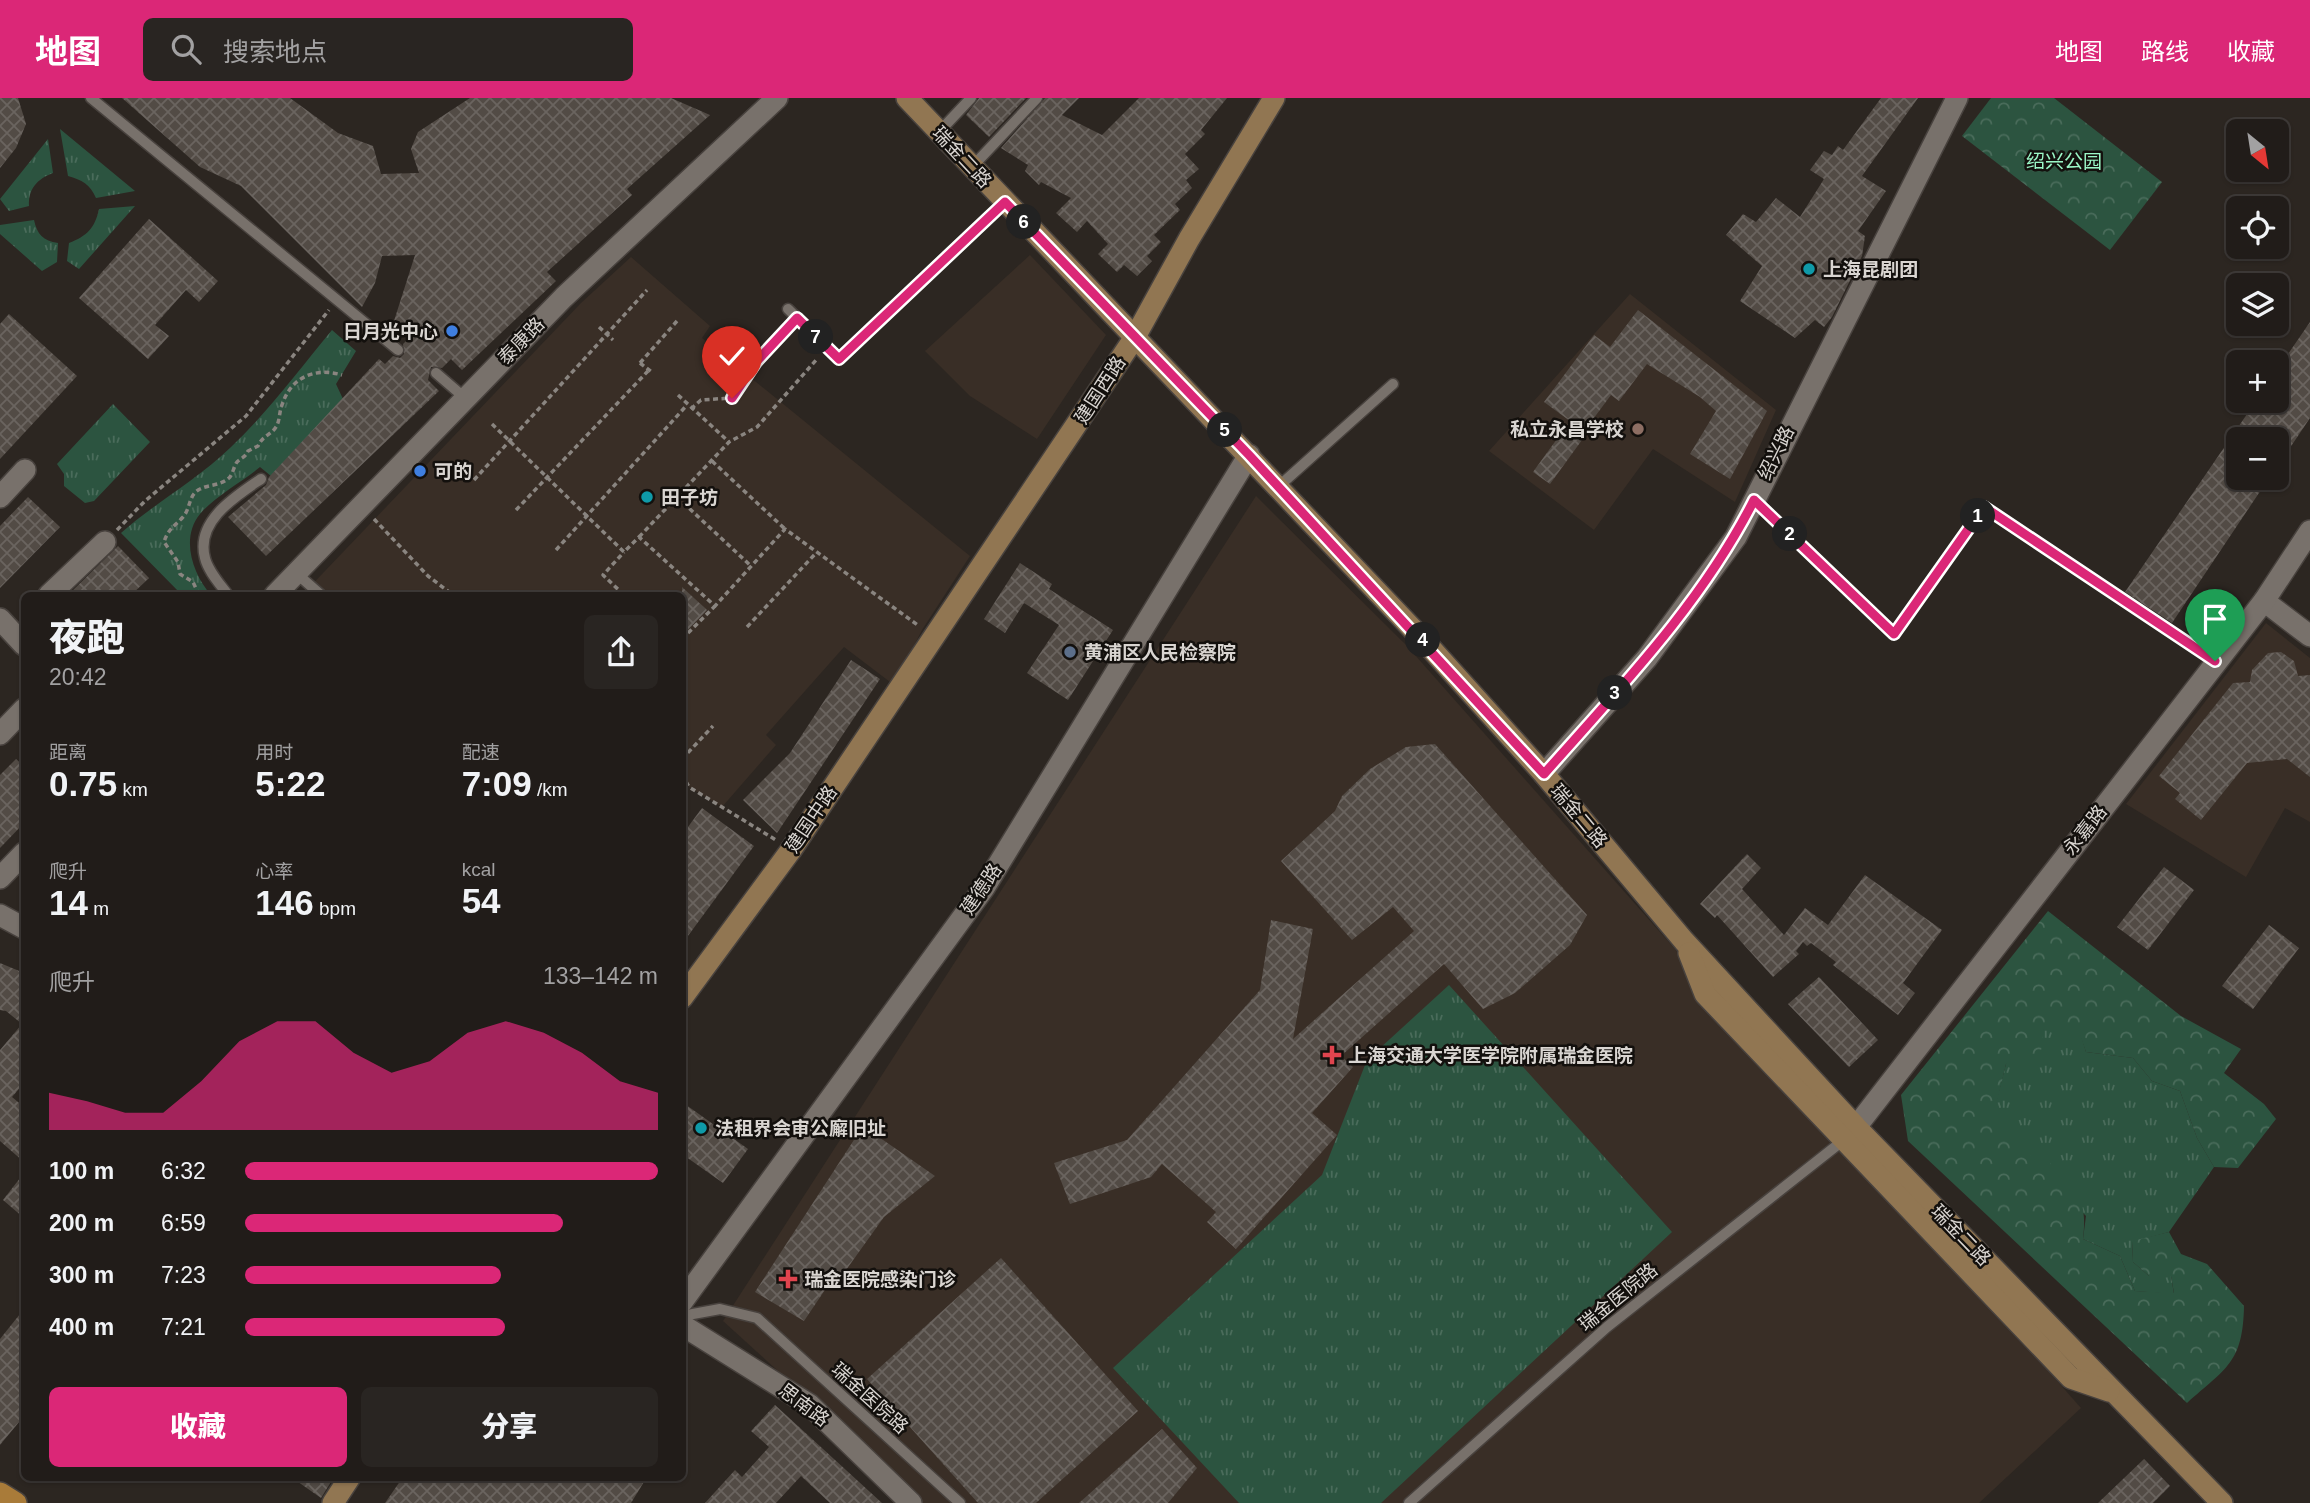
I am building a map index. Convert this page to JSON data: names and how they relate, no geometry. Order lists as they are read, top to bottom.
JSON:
{
  "streets": {
    "main road": ["瑞金二路", "建国西路", "建国中路"],
    "street": [
      "泰康路",
      "绍兴路",
      "永嘉路",
      "建德路",
      "思南路"
    ],
    "lane": ["瑞金医院路"]
  },
  "crossings": [
    ["瑞金二路", "建国西路"],
    ["瑞金二路", "绍兴路"],
    ["瑞金二路", "永嘉路"],
    ["瑞金二路", "建德路"],
    ["瑞金二路", "瑞金医院路"],
    ["建国西路", "建国中路"],
    ["永嘉路", "瑞金医院路"]
  ],
  "parks": ["绍兴公园"],
  "places": {
    "other": [
      "上海昆剧团",
      "日月光中心",
      "私立永昌学校",
      "可的",
      "田子坊",
      "黄浦区人民检察院",
      "法租界会审公廨旧址"
    ],
    "health": ["上海交通大学医学院附属瑞金医院", "瑞金医院感染门诊"]
  },
  "north": "bottom right",
  "page": {
    "header": "地图",
    "search": "搜索地点",
    "nav": ["地图", "路线", "收藏"],
    "map_buttons": ["+", "−"],
    "pins": [
      "6",
      "7",
      "5",
      "1",
      "2",
      "4",
      "3"
    ],
    "heading": ["夜跑", "20:42"],
    "stats": [
      ["距离", "0.75 km"],
      ["用时", "5:22"],
      ["配速", "7:09 /km"],
      ["爬升", "14 m"],
      ["心率", "146 bpm"],
      ["kcal", "54"]
    ],
    "chart": ["爬升", "133–142 m"],
    "list": [
      {
        "name": "100 m",
        "note": "6:32"
      },
      {
        "name": "200 m",
        "note": "6:59"
      },
      {
        "name": "300 m",
        "note": "7:23"
      },
      {
        "name": "400 m",
        "note": "7:21"
      }
    ],
    "buttons": ["收藏", "分享"]
  }
}
